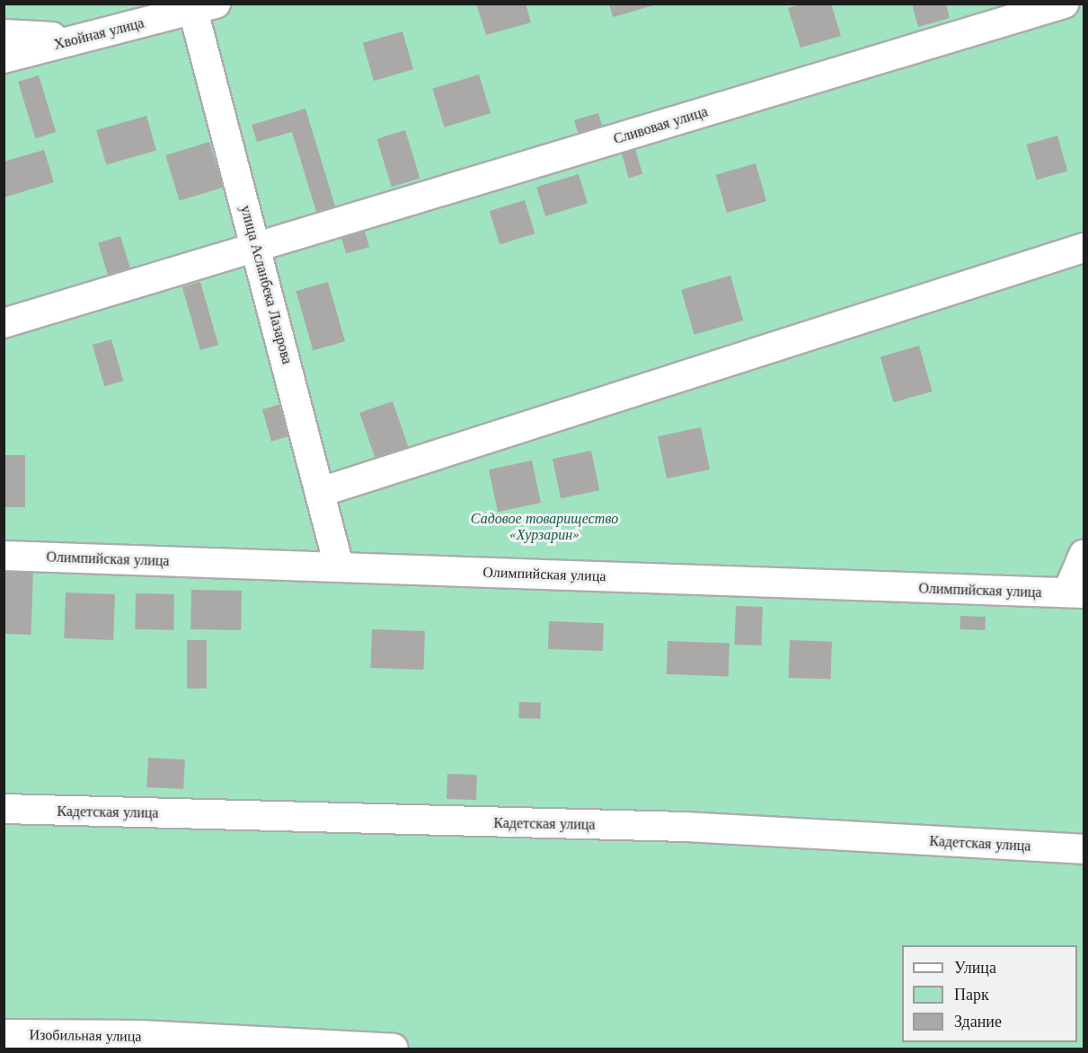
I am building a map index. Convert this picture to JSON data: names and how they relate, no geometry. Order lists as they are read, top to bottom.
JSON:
{
  "streets": {
    "street": [
      "Хвойная улица",
      "Сливовая улица",
      "улица Асланбека Лазарова",
      "Олимпийская улица",
      "Кадетская улица",
      "Изобильная улица"
    ]
  },
  "crossings": [
    ["Хвойная улица", "улица Асланбека Лазарова"],
    ["Сливовая улица", "улица Асланбека Лазарова"],
    ["улица Асланбека Лазарова", "Олимпийская улица"]
  ],
  "parks": ["Садовое товарищество «Хурзарин»"],
  "legend": ["Улица", "Парк", "Здание"]
}
